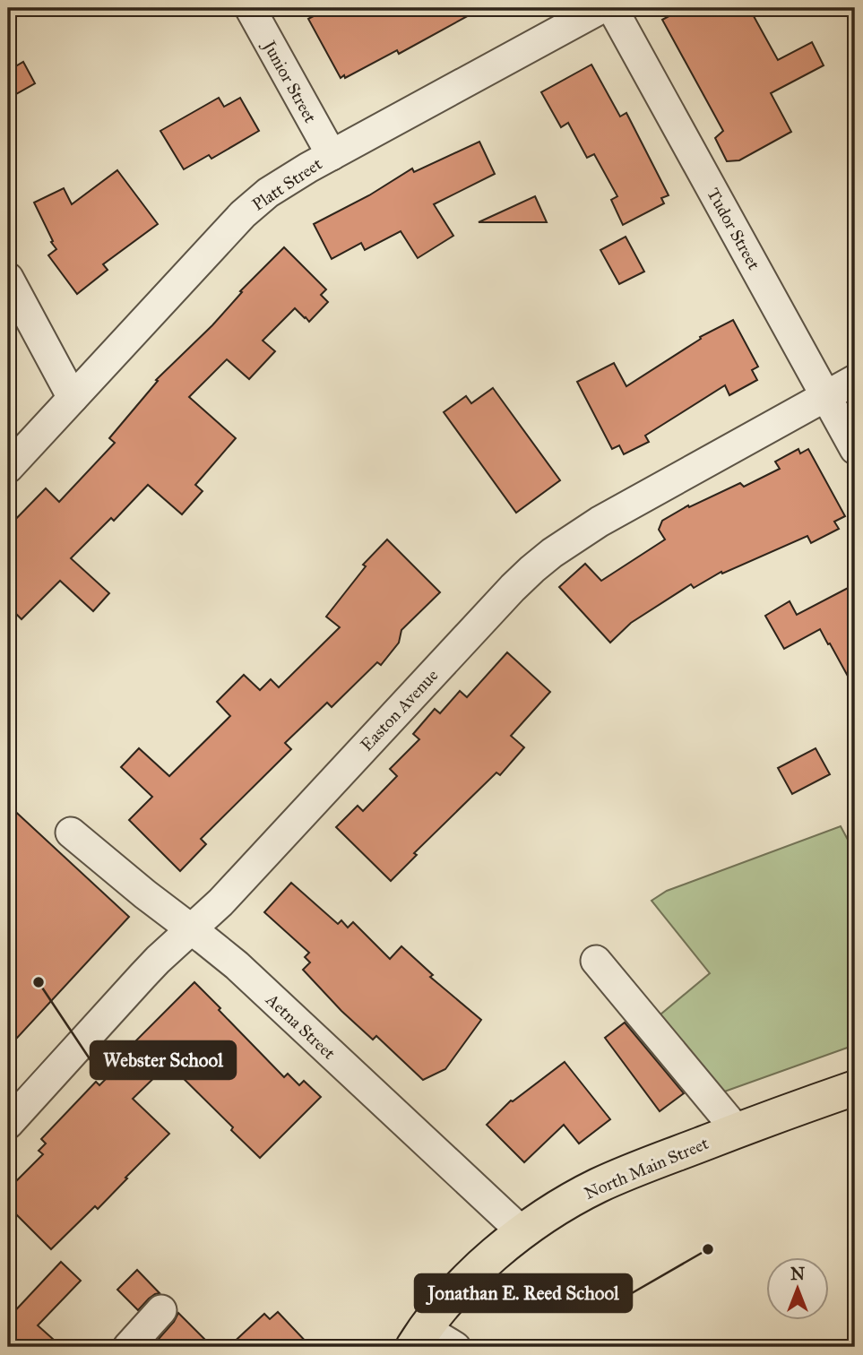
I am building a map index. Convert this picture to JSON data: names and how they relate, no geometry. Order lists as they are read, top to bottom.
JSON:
{
  "streets": {
    "main road": ["North Main Street"],
    "street": [
      "Junior Street",
      "Platt Street",
      "Tudor Street",
      "Easton Avenue",
      "Aetna Street"
    ]
  },
  "crossings": [
    ["Junior Street", "Platt Street"],
    ["Tudor Street", "Easton Avenue"],
    ["Easton Avenue", "Aetna Street"],
    ["Aetna Street", "North Main Street"]
  ],
  "places": ["Webster School", "Jonathan E. Reed School"],
  "north": "top"
}
